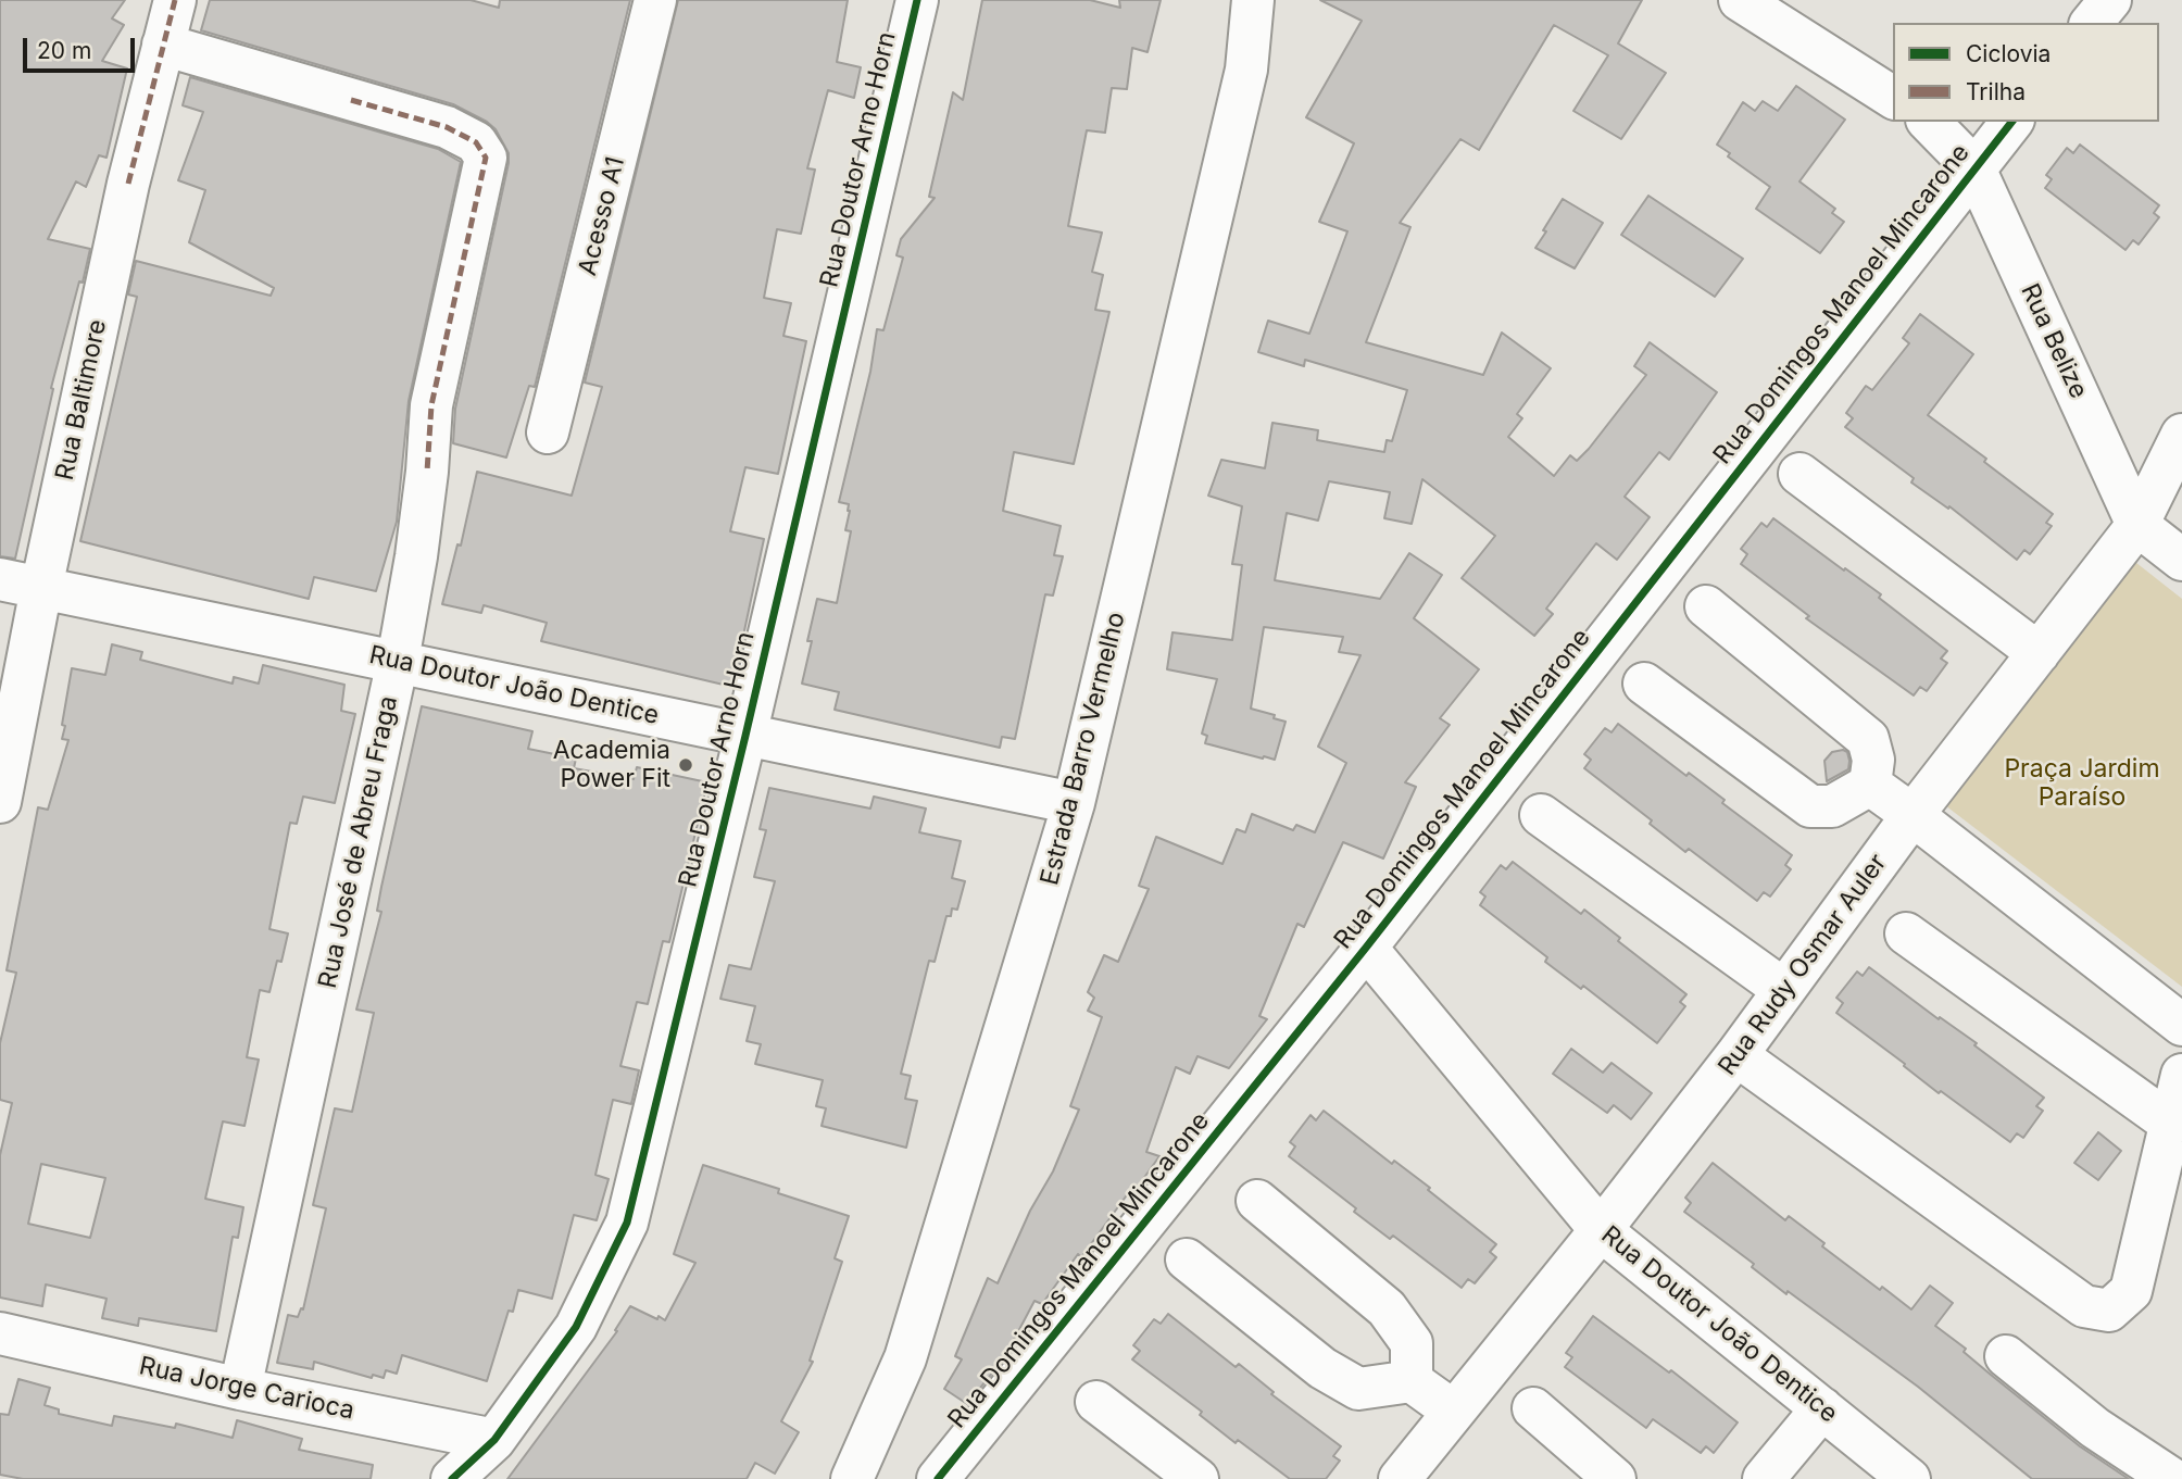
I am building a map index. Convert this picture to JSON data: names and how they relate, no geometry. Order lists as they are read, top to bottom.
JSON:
{
  "streets": {
    "street": [
      "Rua Doutor Arno Horn",
      "Acesso A1",
      "Rua Domingos Manoel Mincarone",
      "Rua Belize",
      "Rua Baltimore",
      "Rua Doutor João Dentice",
      "Estrada Barro Vermelho",
      "Rua José de Abreu Fraga",
      "Rua Rudy Osmar Auler",
      "Rua Jorge Carioca"
    ]
  },
  "crossings": [
    ["Rua Doutor Arno Horn", "Rua Doutor João Dentice"],
    ["Rua Doutor Arno Horn", "Rua Jorge Carioca"],
    ["Rua Domingos Manoel Mincarone", "Rua Belize"],
    ["Rua Domingos Manoel Mincarone", "Rua Doutor João Dentice"],
    ["Rua Belize", "Rua Rudy Osmar Auler"],
    ["Rua Baltimore", "Rua Doutor João Dentice"],
    ["Rua Baltimore", "Rua José de Abreu Fraga"],
    ["Rua Doutor João Dentice", "Estrada Barro Vermelho"],
    ["Rua Doutor João Dentice", "Rua José de Abreu Fraga"],
    ["Rua Doutor João Dentice", "Rua Rudy Osmar Auler"],
    ["Rua José de Abreu Fraga", "Rua Jorge Carioca"]
  ],
  "parks": ["Praça Jardim Paraíso"],
  "places": ["Academia Power Fit"],
  "legend": ["Ciclovia", "Trilha"],
  "scale_bar": "20 m"
}
